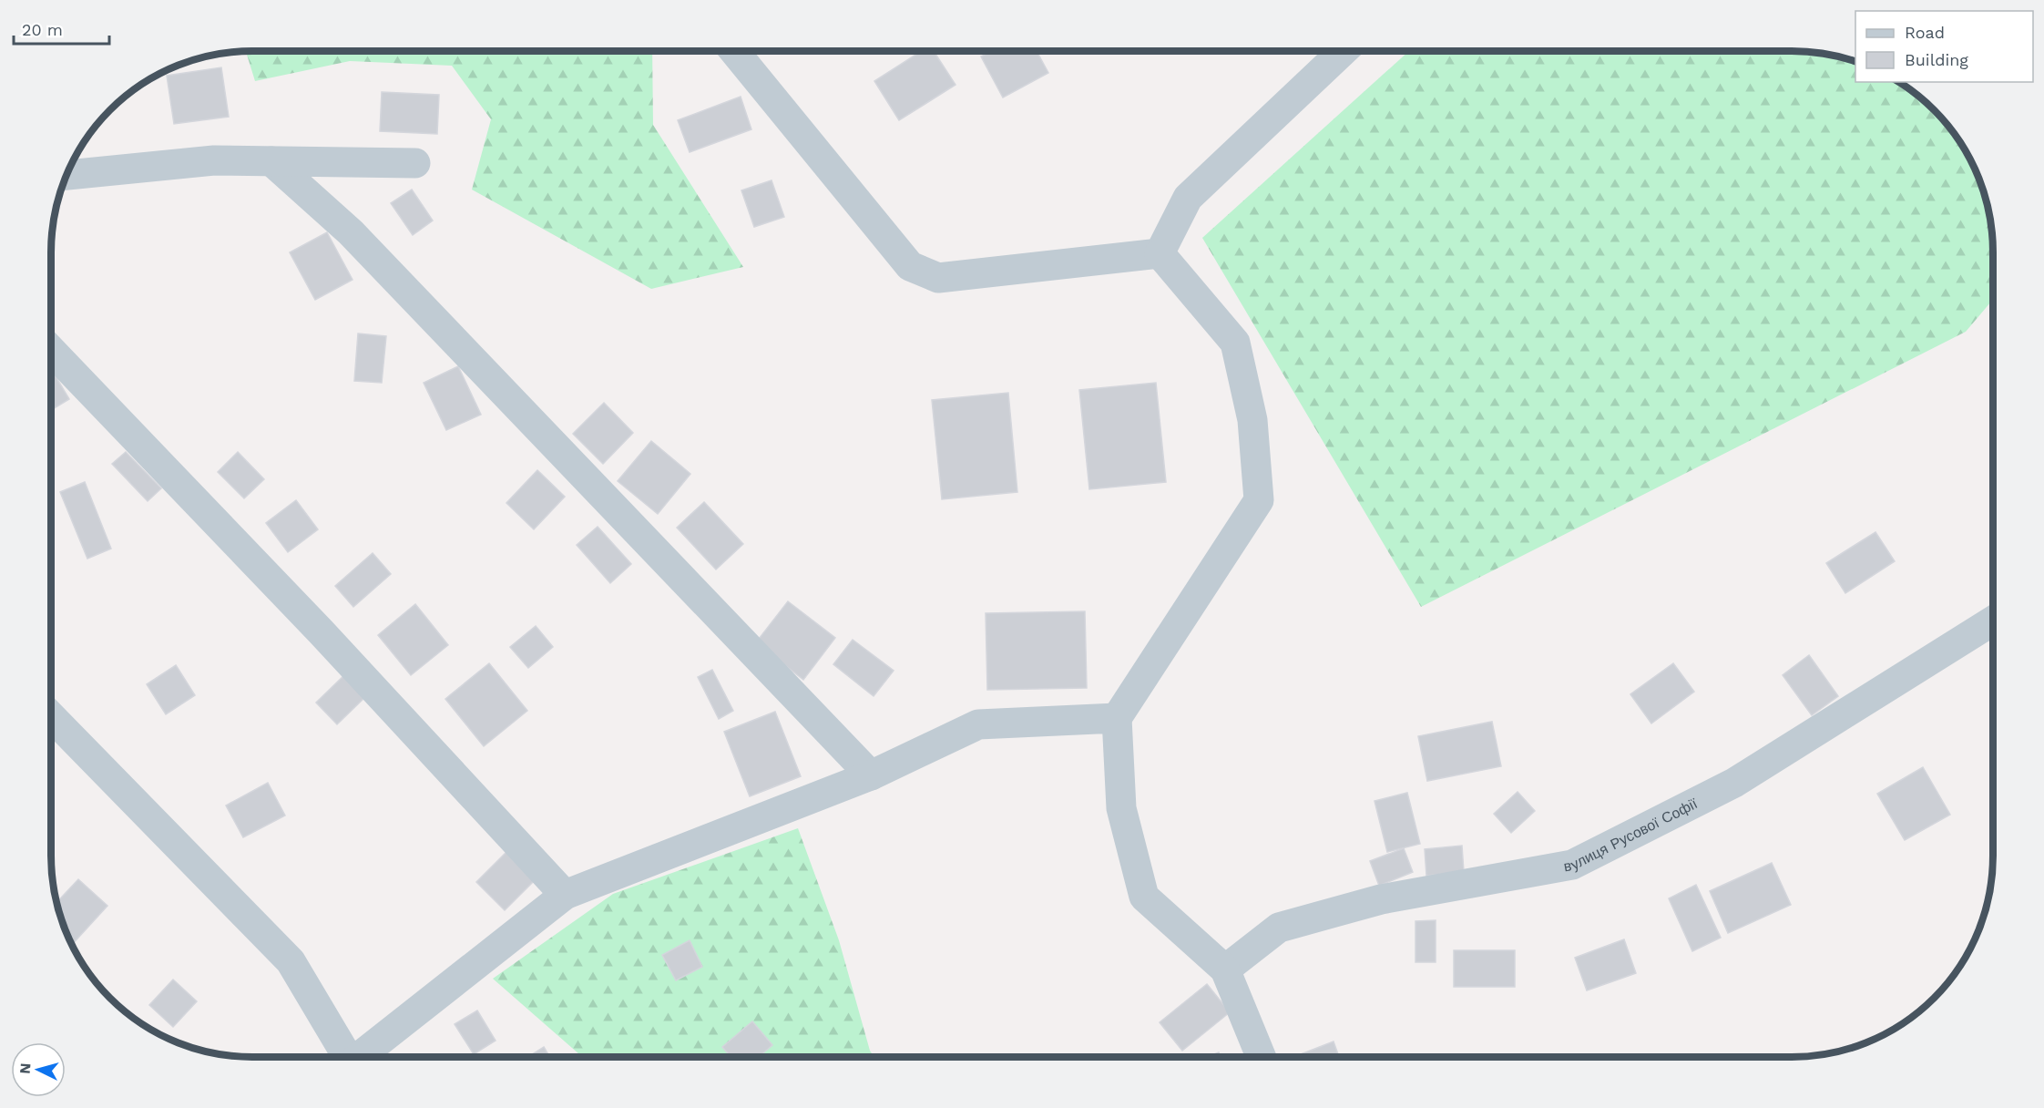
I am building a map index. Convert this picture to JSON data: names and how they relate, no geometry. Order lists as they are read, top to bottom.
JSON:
{
  "streets": {
    "street": ["вулиця Русової Софії"]
  },
  "legend": ["Road", "Building"],
  "scale_bar": "20 m",
  "north": "left"
}
